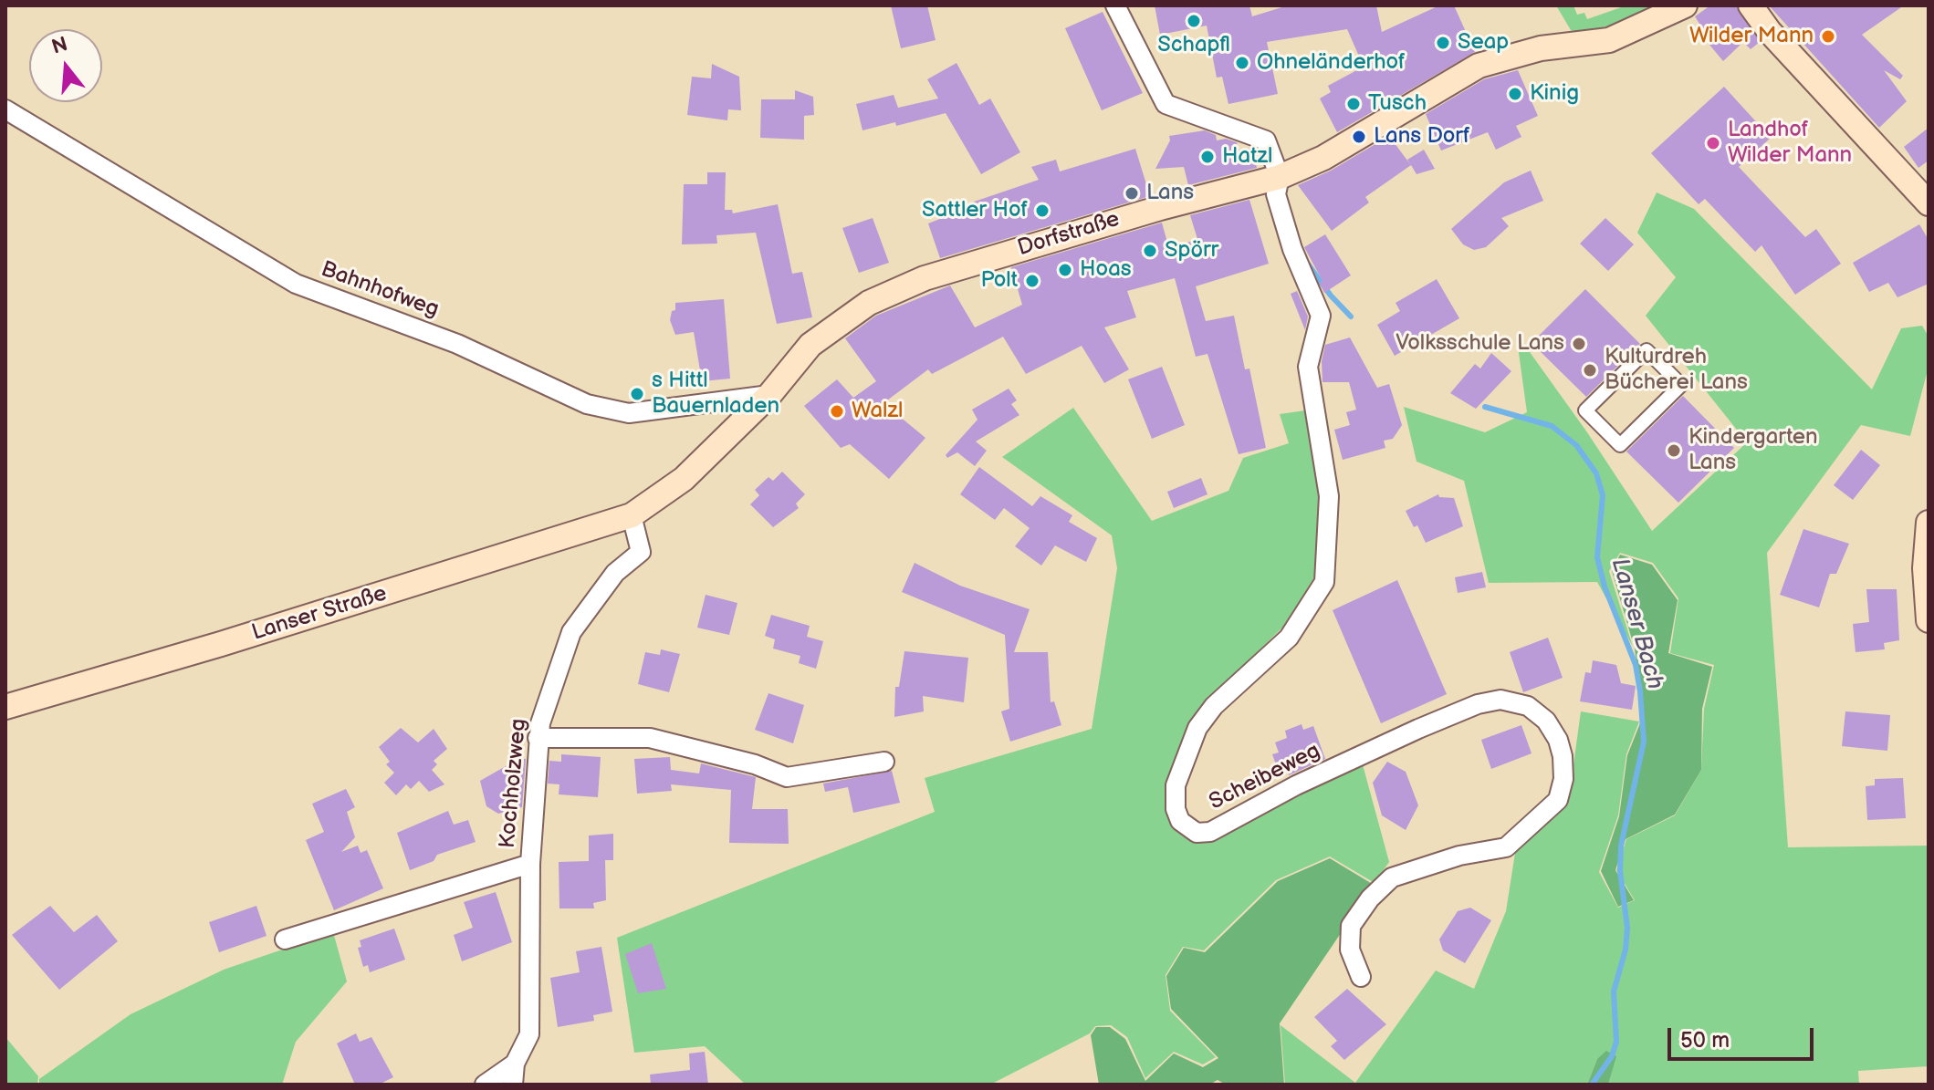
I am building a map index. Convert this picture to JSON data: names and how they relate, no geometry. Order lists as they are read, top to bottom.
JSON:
{
  "streets": {
    "main road": ["Dorfstraße", "Lanser Straße"],
    "street": ["Bahnhofweg", "Scheibeweg", "Kochholzweg"]
  },
  "crossings": [
    ["Dorfstraße", "Bahnhofweg"],
    ["Dorfstraße", "Lanser Straße"],
    ["Dorfstraße", "Scheibeweg"],
    ["Dorfstraße", "Kochholzweg"],
    ["Lanser Straße", "Kochholzweg"]
  ],
  "water": ["Lanser Bach"],
  "places": [
    "Schapfl",
    "Wilder Mann",
    "Seap",
    "Ohneländerhof",
    "Kinig",
    "Tusch",
    "Lans Dorf",
    "Landhof Wilder Mann",
    "Hatzl",
    "Lans",
    "Sattler Hof",
    "Spörr",
    "Hoas",
    "Polt",
    "Volksschule Lans",
    "Kulturdreh Bücherei Lans",
    "s Hittl Bauernladen",
    "Walzl",
    "Kindergarten Lans"
  ],
  "scale_bar": "50 m",
  "north": "top"
}
